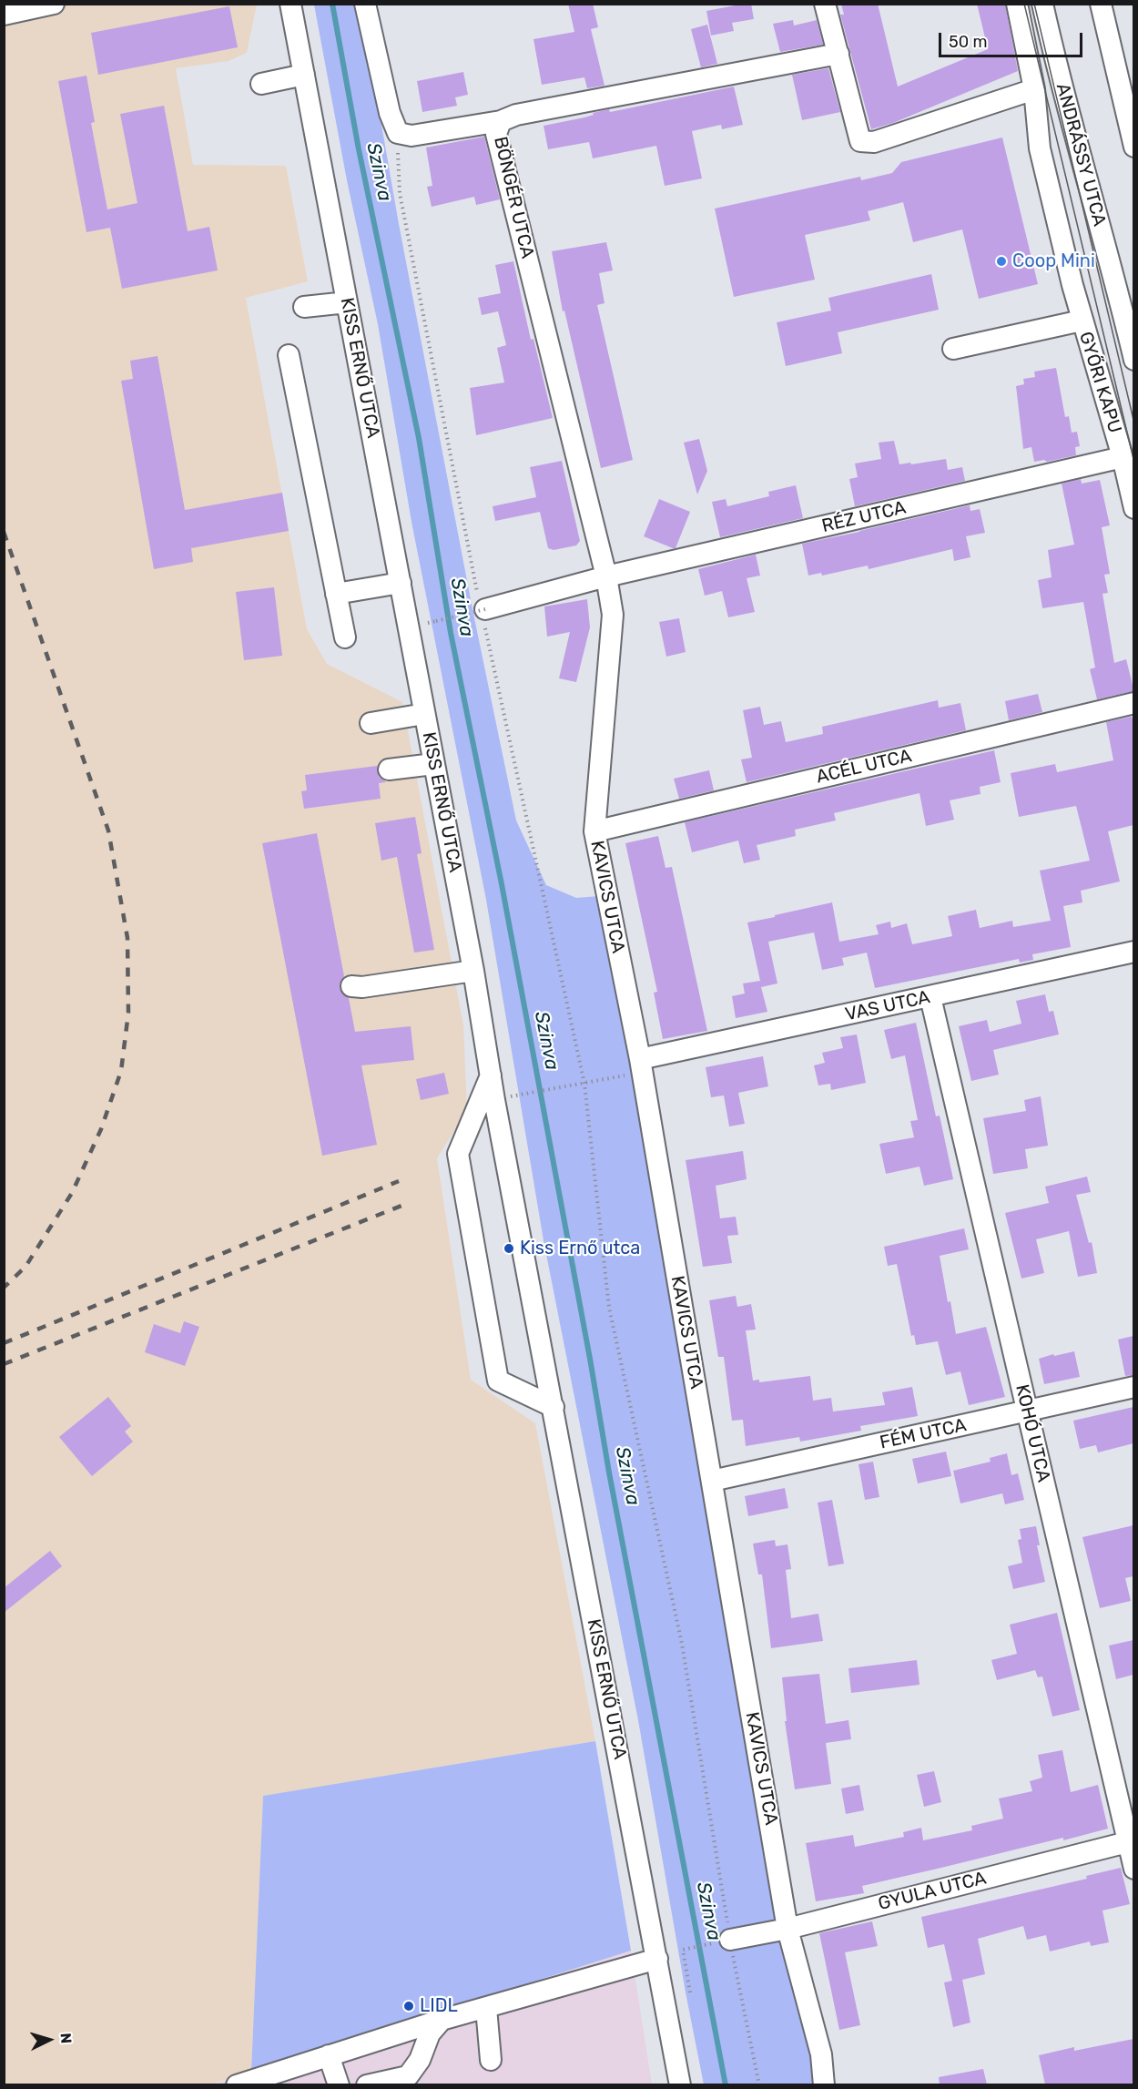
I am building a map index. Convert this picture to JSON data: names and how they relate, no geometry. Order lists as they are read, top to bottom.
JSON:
{
  "streets": {
    "street": [
      "ANDRÁSSY UTCA",
      "BÖNGÉR UTCA",
      "KISS ERNŐ UTCA",
      "GYŐRI KAPU",
      "RÉZ UTCA",
      "ACÉL UTCA",
      "KAVICS UTCA",
      "VAS UTCA",
      "KOHÓ UTCA",
      "FÉM UTCA",
      "GYULA UTCA"
    ]
  },
  "crossings": [
    ["ANDRÁSSY UTCA", "GYŐRI KAPU"],
    ["BÖNGÉR UTCA", "RÉZ UTCA"],
    ["BÖNGÉR UTCA", "KAVICS UTCA"],
    ["GYŐRI KAPU", "RÉZ UTCA"],
    ["RÉZ UTCA", "KAVICS UTCA"],
    ["ACÉL UTCA", "KAVICS UTCA"],
    ["KAVICS UTCA", "VAS UTCA"],
    ["KAVICS UTCA", "FÉM UTCA"],
    ["KAVICS UTCA", "GYULA UTCA"],
    ["VAS UTCA", "KOHÓ UTCA"],
    ["KOHÓ UTCA", "FÉM UTCA"],
    ["KOHÓ UTCA", "GYULA UTCA"]
  ],
  "water": ["Szinva"],
  "places": ["Coop Mini", "Kiss Ernő utca", "LIDL"],
  "scale_bar": "50 m",
  "north": "right"
}
